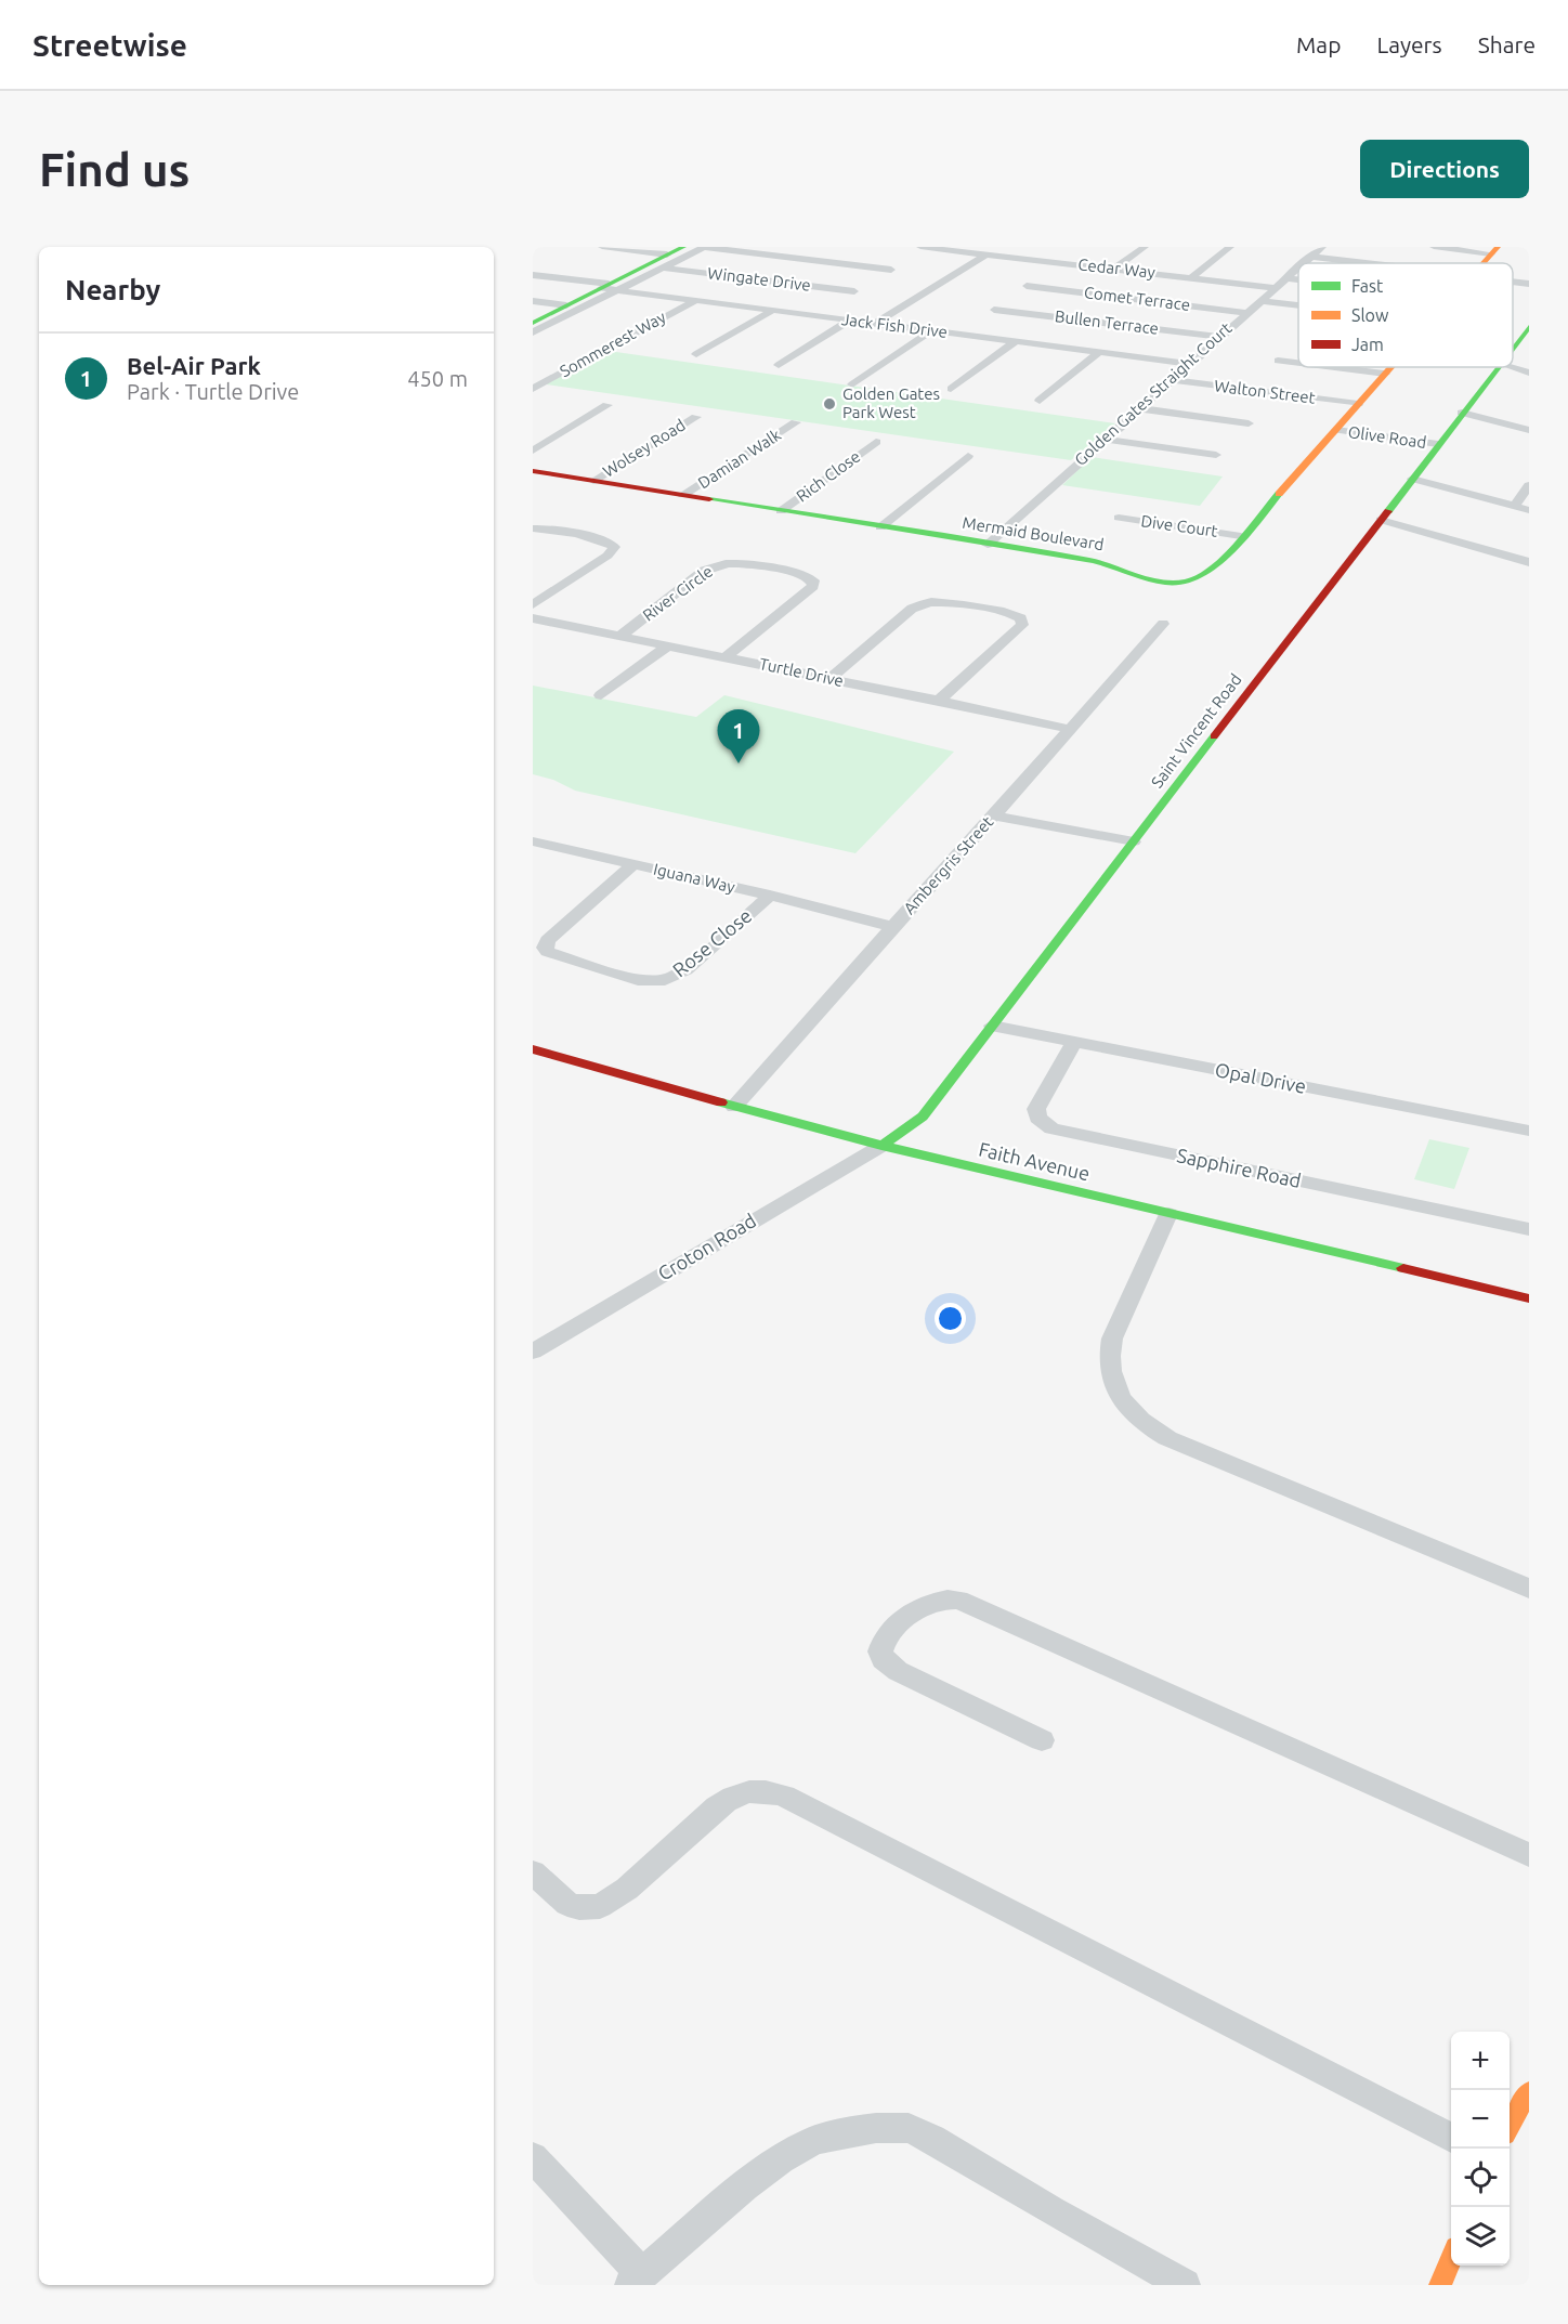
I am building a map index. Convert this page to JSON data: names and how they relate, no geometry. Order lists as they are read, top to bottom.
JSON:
{
  "streets": {
    "street": [
      "Cedar Way",
      "Wingate Drive",
      "Comet Terrace",
      "Bullen Terrace",
      "Jack Fish Drive",
      "Sommerest Way",
      "Walton Street",
      "Golden Gates Straight Court",
      "Olive Road",
      "Wolsey Road",
      "Damian Walk",
      "Rich Close",
      "Dive Court",
      "Mermaid Boulevard",
      "River Circle",
      "Turtle Drive",
      "Saint Vincent Road",
      "Ambergris Street",
      "Iguana Way",
      "Rose Close",
      "Opal Drive",
      "Faith Avenue",
      "Sapphire Road",
      "Croton Road"
    ]
  },
  "crossings": [
    ["Cedar Way", "Golden Gates Straight Court"],
    ["Comet Terrace", "Golden Gates Straight Court"],
    ["Bullen Terrace", "Golden Gates Straight Court"],
    ["Jack Fish Drive", "Sommerest Way"],
    ["Jack Fish Drive", "Golden Gates Straight Court"],
    ["Walton Street", "Golden Gates Straight Court"],
    ["Walton Street", "Mermaid Boulevard"],
    ["Golden Gates Straight Court", "Mermaid Boulevard"],
    ["Olive Road", "Mermaid Boulevard"],
    ["Olive Road", "Saint Vincent Road"],
    ["Wolsey Road", "Mermaid Boulevard"],
    ["Damian Walk", "Mermaid Boulevard"],
    ["Rich Close", "Mermaid Boulevard"],
    ["Dive Court", "Mermaid Boulevard"],
    ["River Circle", "Turtle Drive"],
    ["Turtle Drive", "Ambergris Street"],
    ["Saint Vincent Road", "Opal Drive"],
    ["Saint Vincent Road", "Faith Avenue"],
    ["Saint Vincent Road", "Croton Road"],
    ["Ambergris Street", "Iguana Way"],
    ["Ambergris Street", "Faith Avenue"],
    ["Iguana Way", "Rose Close"],
    ["Opal Drive", "Sapphire Road"],
    ["Faith Avenue", "Croton Road"]
  ],
  "places": ["Golden Gates Park West"],
  "legend": ["Fast", "Slow", "Jam"],
  "page": {
    "header": "Streetwise",
    "nav": ["Map", "Layers", "Share"],
    "buttons": "Directions",
    "title": "Find us",
    "heading": "Nearby",
    "list": [
      {
        "mark": "1",
        "name": "Bel-Air Park",
        "note": "Park · Turtle Drive",
        "value": "450 m"
      }
    ],
    "pins": "1",
    "map_buttons": ["+", "−"]
  }
}
